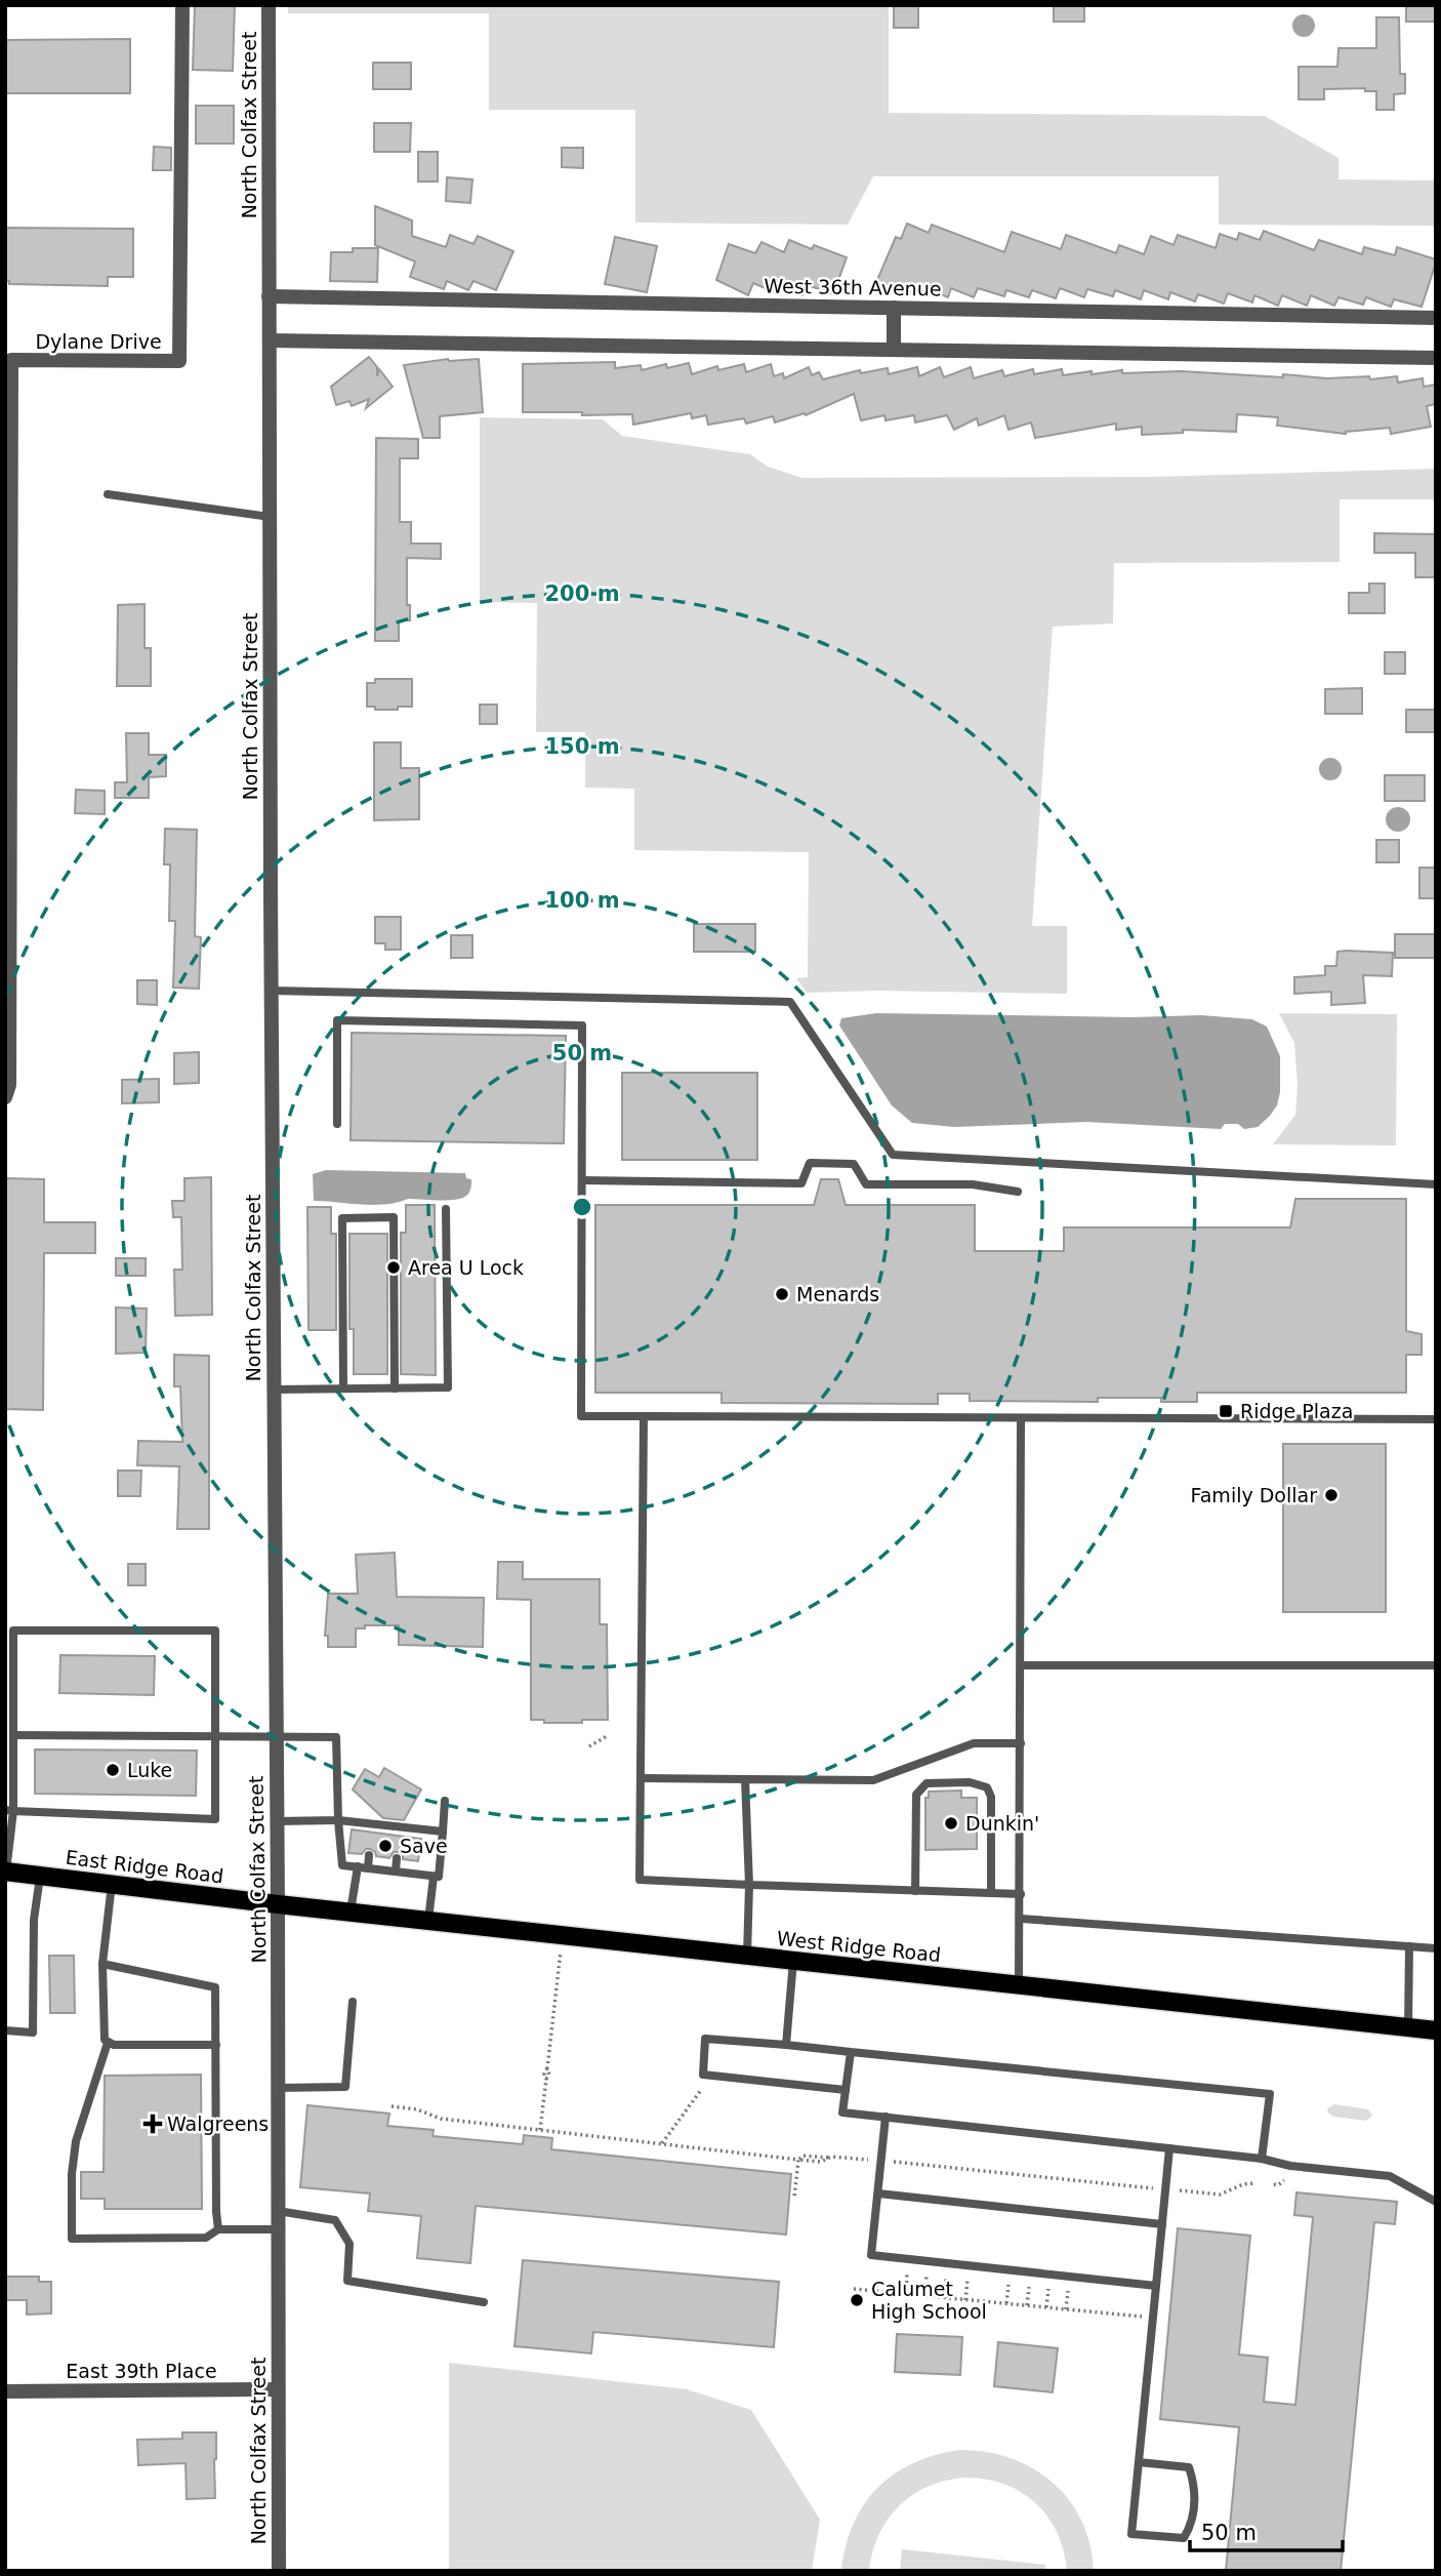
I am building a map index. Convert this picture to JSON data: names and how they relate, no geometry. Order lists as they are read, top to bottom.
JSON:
{
  "streets": {
    "main road": ["East Ridge Road", "West Ridge Road"],
    "street": [
      "North Colfax Street",
      "West 36th Avenue",
      "Dylane Drive",
      "East 39th Place"
    ]
  },
  "crossings": [
    ["North Colfax Street", "West 36th Avenue"],
    ["North Colfax Street", "East Ridge Road"],
    ["North Colfax Street", "West Ridge Road"],
    ["North Colfax Street", "East 39th Place"],
    ["East Ridge Road", "West Ridge Road"]
  ],
  "places": {
    "other": [
      "Area U Lock",
      "Menards",
      "Family Dollar",
      "Luke",
      "Dunkin'",
      "Save",
      "Calumet High School"
    ],
    "transit": ["Ridge Plaza"],
    "health": ["Walgreens"]
  },
  "scale_bar": "50 m",
  "rings": [
    "200 m",
    "150 m",
    "100 m",
    "50 m"
  ]
}
